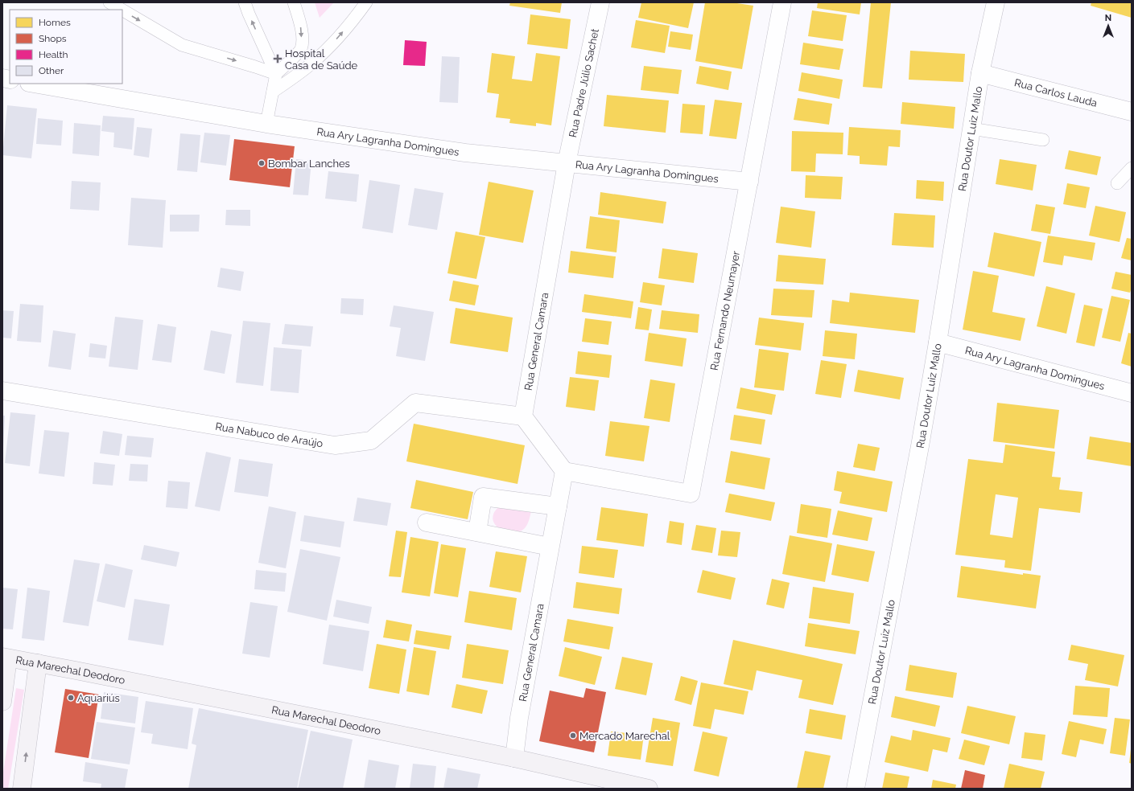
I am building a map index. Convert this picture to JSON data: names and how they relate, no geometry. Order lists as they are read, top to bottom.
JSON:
{
  "streets": {
    "street": [
      "Rua Padre Júlio Sachet",
      "Rua Carlos Lauda",
      "Rua Doutor Luiz Mallo",
      "Rua Ary Lagranha Domingues",
      "Rua Fernando Neumayer",
      "Rua General Camara",
      "Rua Nabuco de Araújo",
      "Rua Marechal Deodoro"
    ]
  },
  "crossings": [
    ["Rua Padre Júlio Sachet", "Rua Ary Lagranha Domingues"],
    ["Rua Padre Júlio Sachet", "Rua General Camara"],
    ["Rua Carlos Lauda", "Rua Doutor Luiz Mallo"],
    ["Rua Doutor Luiz Mallo", "Rua Ary Lagranha Domingues"],
    ["Rua Ary Lagranha Domingues", "Rua Fernando Neumayer"],
    ["Rua Ary Lagranha Domingues", "Rua General Camara"],
    ["Rua Fernando Neumayer", "Rua General Camara"],
    ["Rua General Camara", "Rua Nabuco de Araújo"],
    ["Rua General Camara", "Rua Marechal Deodoro"]
  ],
  "places": {
    "health": ["Hospital Casa de Saúde"],
    "other": ["Bombar Lanches", "Aquariús", "Mercado Marechal"]
  },
  "legend": [
    "Homes",
    "Shops",
    "Health",
    "Other"
  ],
  "north": "top"
}
